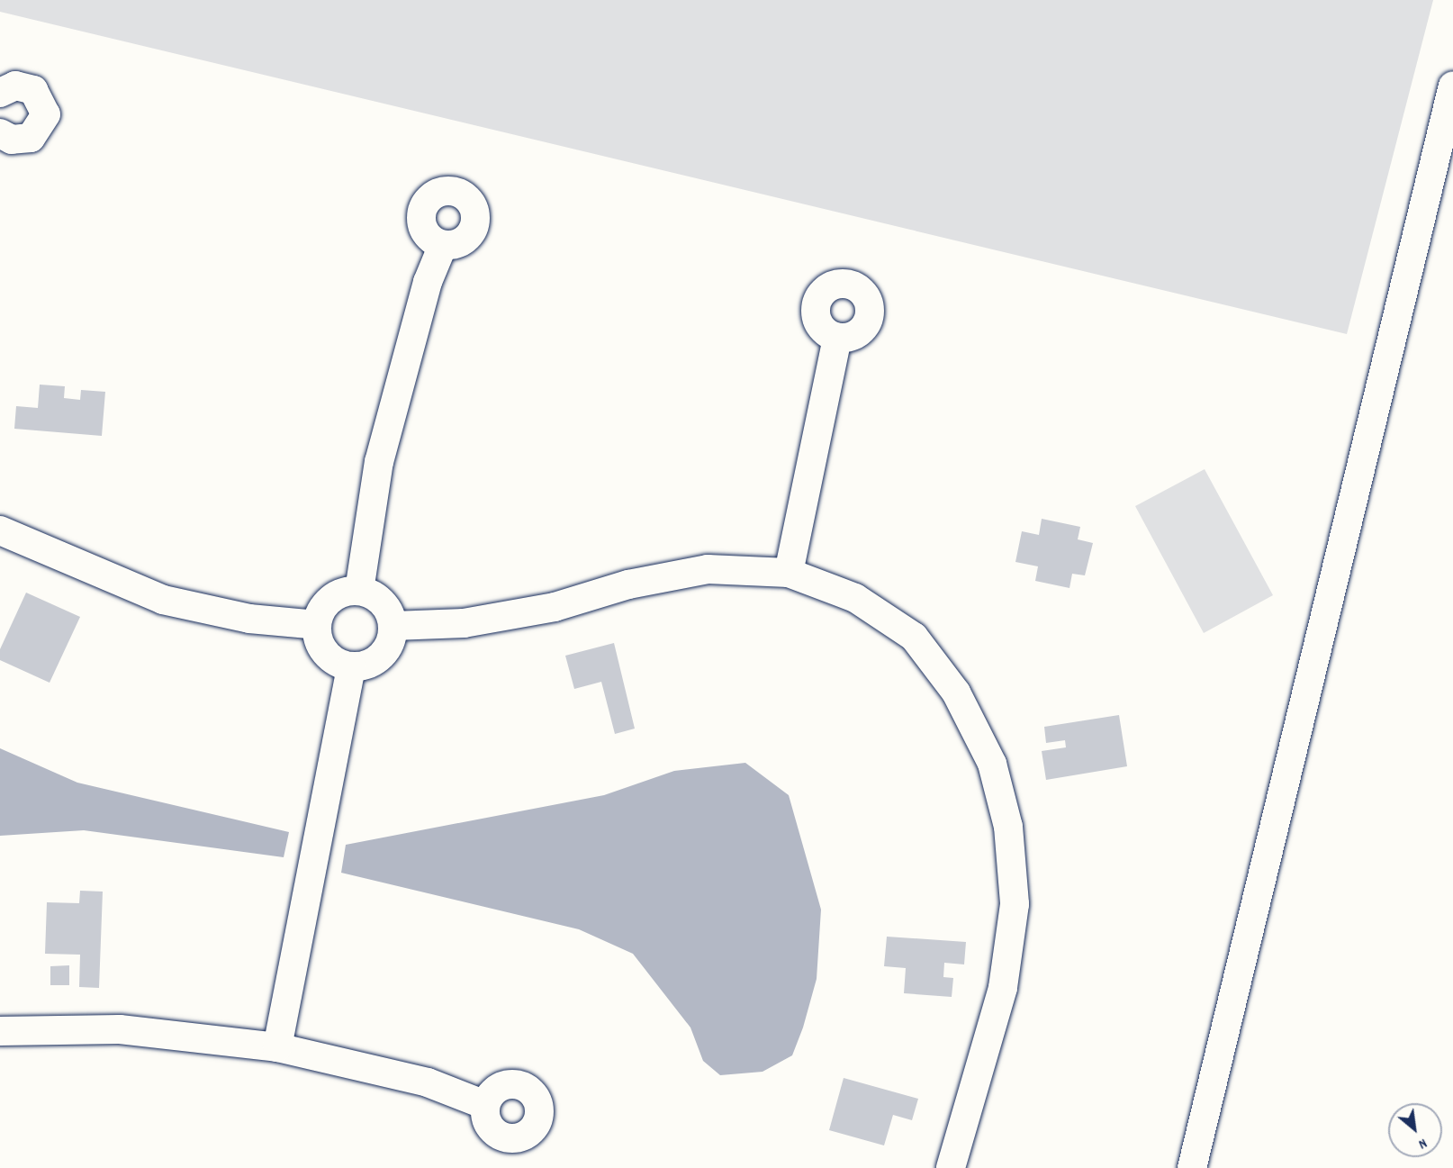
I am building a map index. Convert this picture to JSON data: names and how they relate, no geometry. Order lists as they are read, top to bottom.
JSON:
{
  "north": "bottom right"
}
